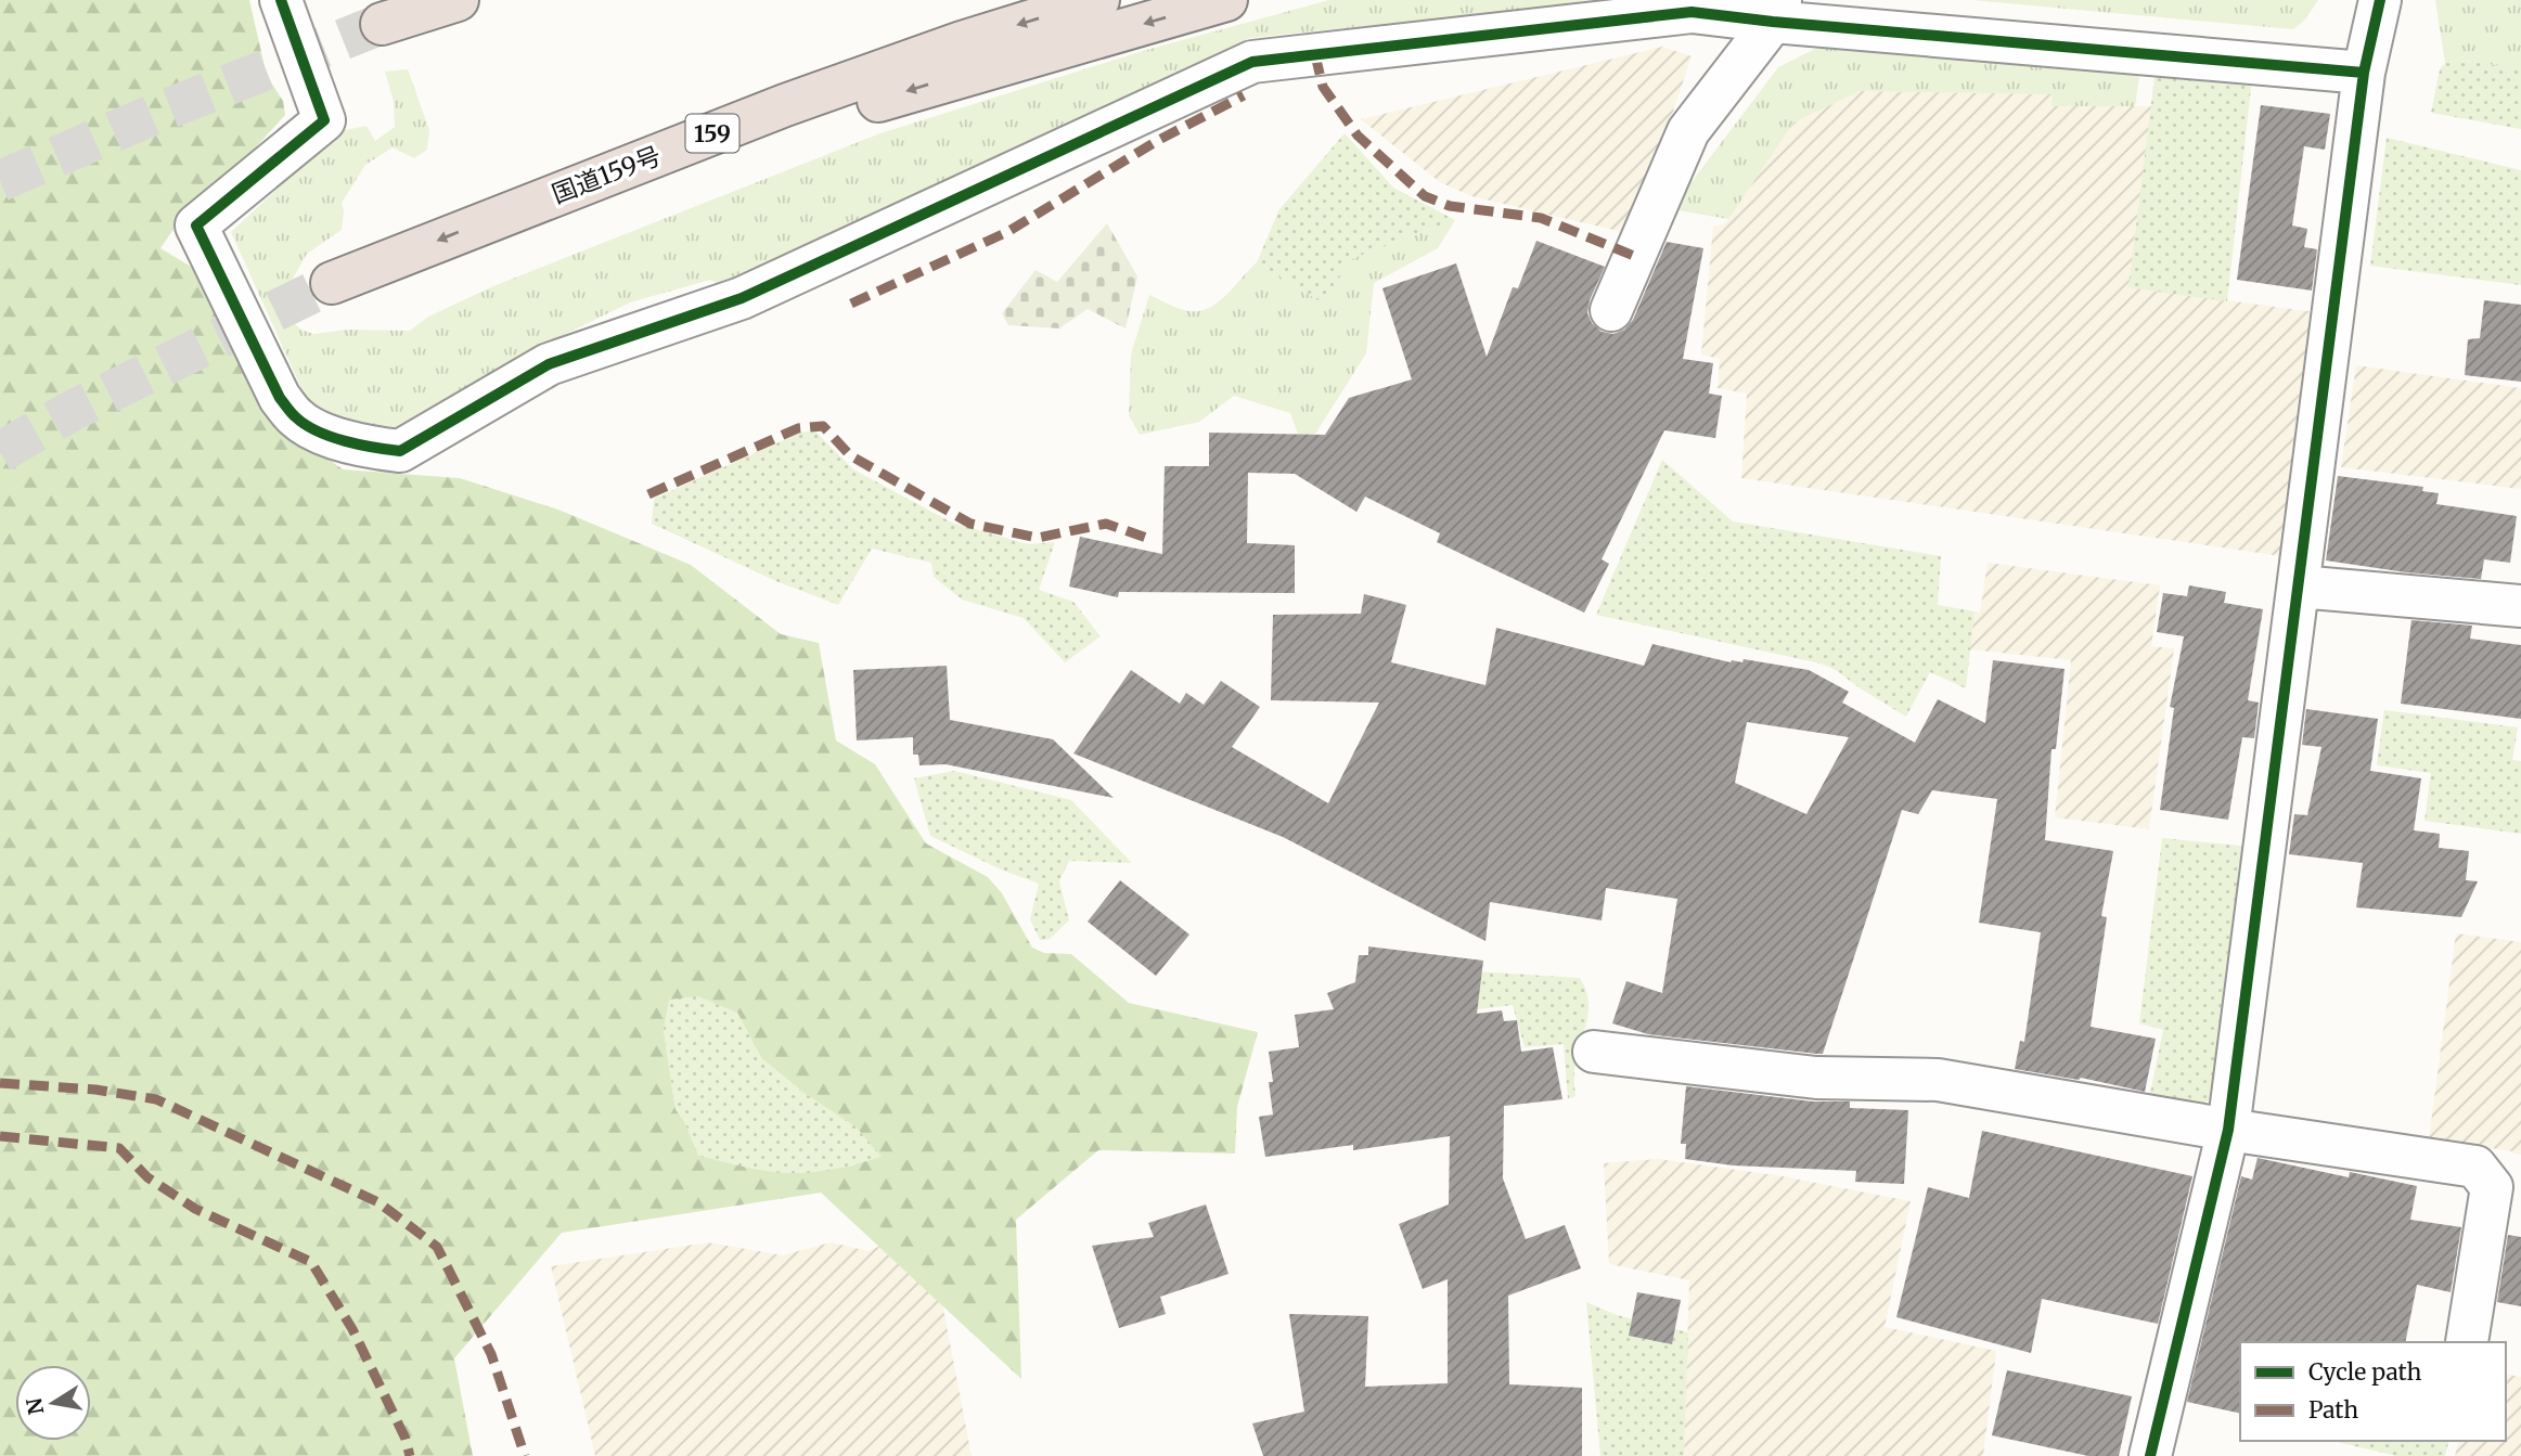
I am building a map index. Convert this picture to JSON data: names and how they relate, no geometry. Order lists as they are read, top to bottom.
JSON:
{
  "streets": {
    "highway": ["159", "国道159号"]
  },
  "crossings": [
    ["159", "国道159号"]
  ],
  "legend": ["Cycle path", "Path"],
  "north": "left"
}
